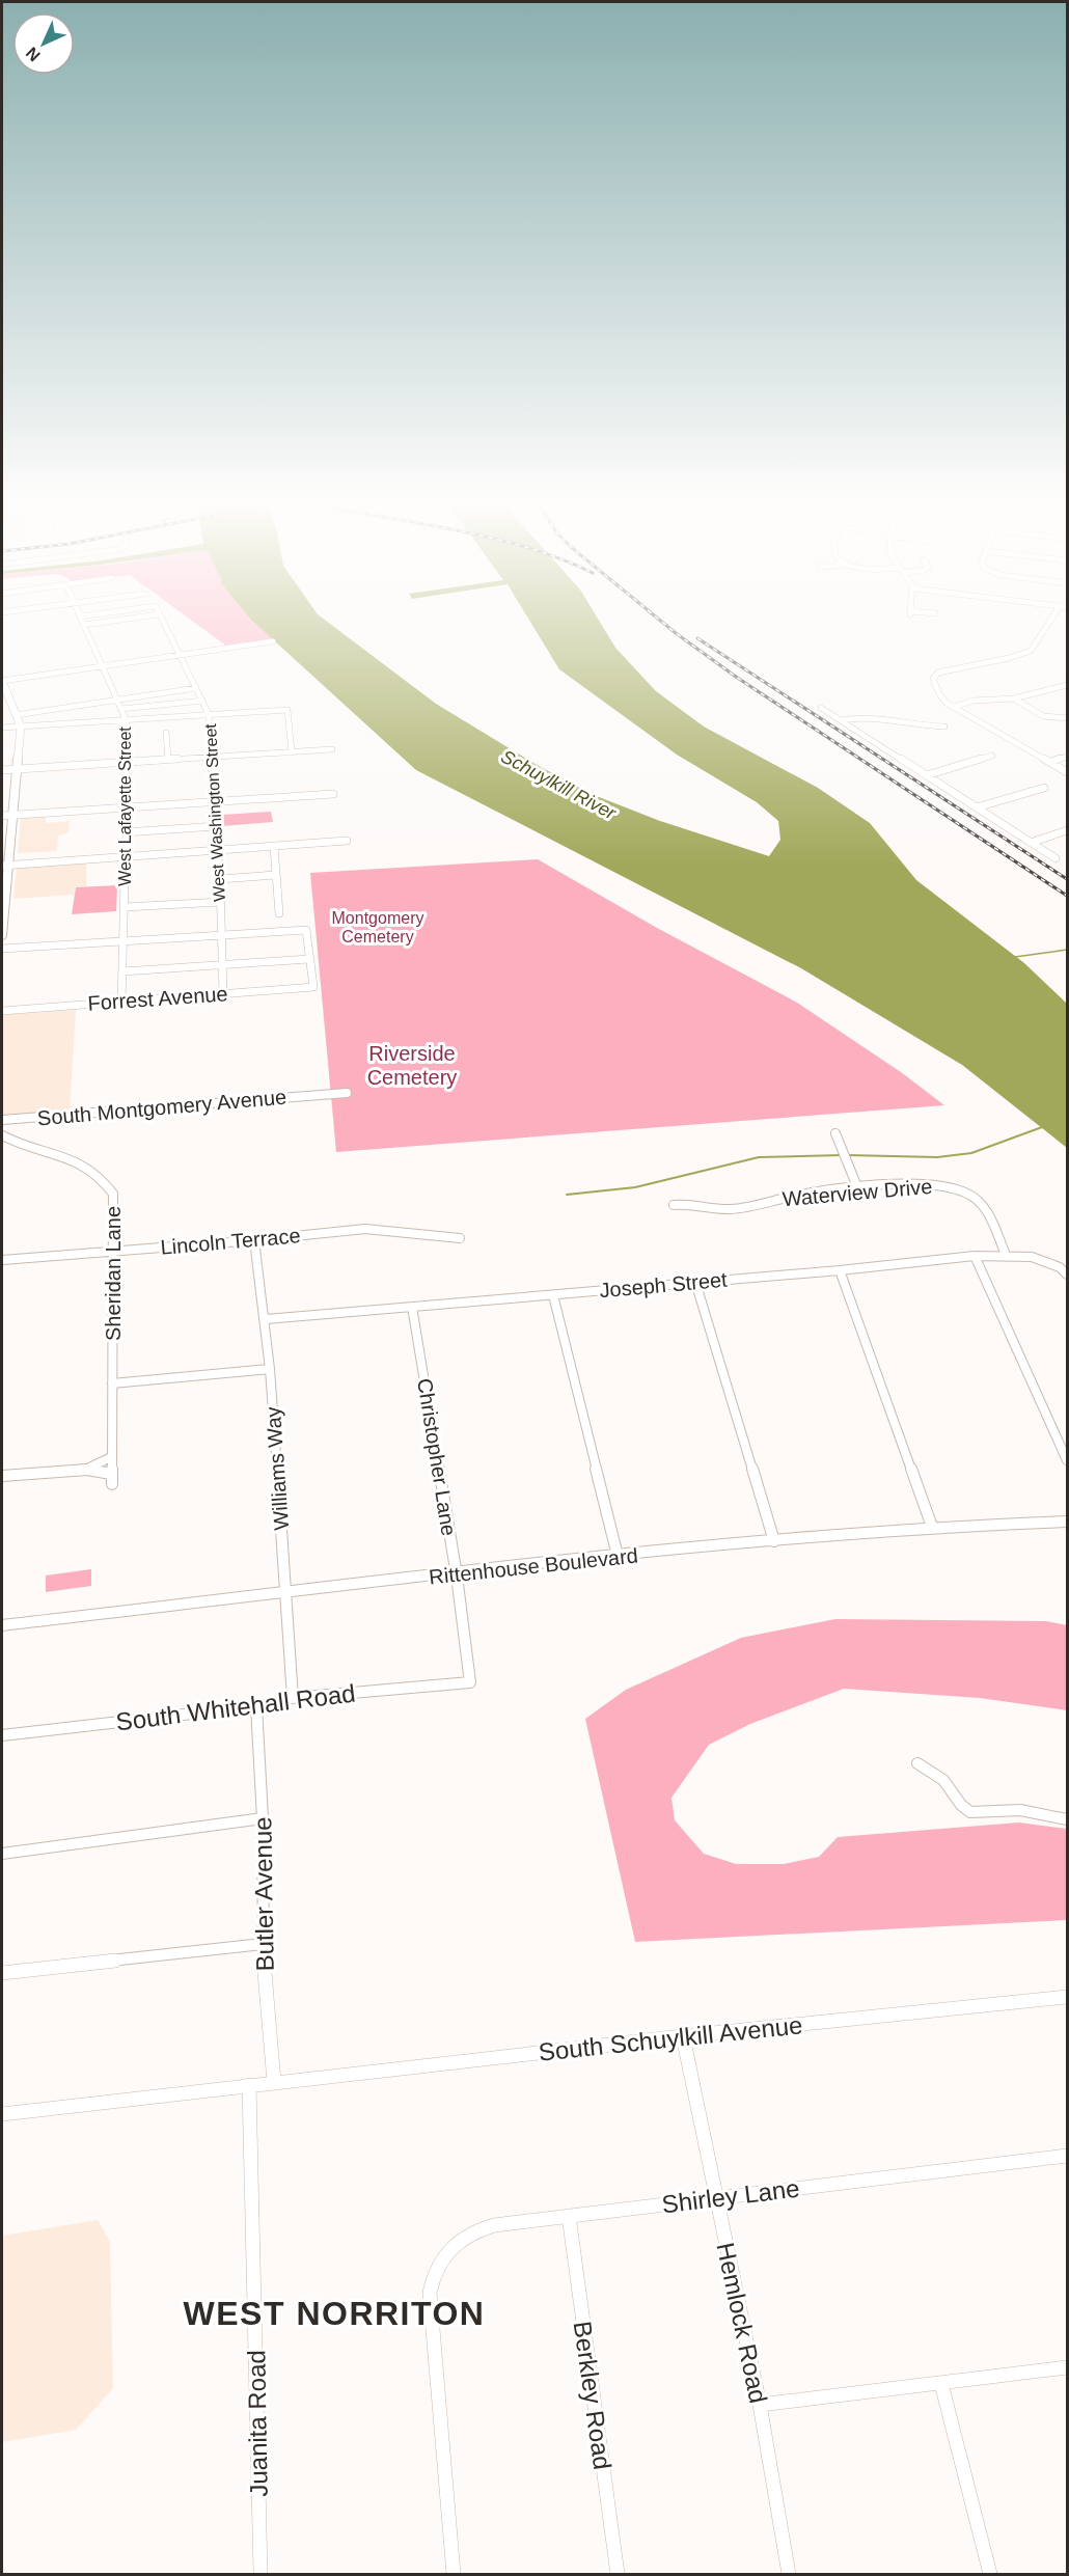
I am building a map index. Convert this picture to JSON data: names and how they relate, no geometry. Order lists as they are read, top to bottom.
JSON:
{
  "streets": {
    "street": [
      "West Lafayette Street",
      "West Washington Street",
      "Forrest Avenue",
      "South Montgomery Avenue",
      "Waterview Drive",
      "Lincoln Terrace",
      "Sheridan Lane",
      "Joseph Street",
      "Christopher Lane",
      "Williams Way",
      "Rittenhouse Boulevard",
      "South Whitehall Road",
      "Butler Avenue",
      "South Schuylkill Avenue",
      "Shirley Lane",
      "Hemlock Road",
      "Berkley Road",
      "Juanita Road"
    ]
  },
  "crossings": [
    ["West Lafayette Street", "Forrest Avenue"],
    ["West Washington Street", "Forrest Avenue"],
    ["Waterview Drive", "Joseph Street"],
    ["Lincoln Terrace", "Sheridan Lane"],
    ["Lincoln Terrace", "Williams Way"],
    ["Joseph Street", "Christopher Lane"],
    ["Joseph Street", "Williams Way"],
    ["Christopher Lane", "Rittenhouse Boulevard"],
    ["Christopher Lane", "South Whitehall Road"],
    ["Williams Way", "Rittenhouse Boulevard"],
    ["Williams Way", "South Whitehall Road"],
    ["South Whitehall Road", "Butler Avenue"],
    ["Butler Avenue", "South Schuylkill Avenue"],
    ["South Schuylkill Avenue", "Hemlock Road"],
    ["South Schuylkill Avenue", "Juanita Road"],
    ["Shirley Lane", "Hemlock Road"],
    ["Shirley Lane", "Berkley Road"]
  ],
  "districts": ["WEST NORRITON"],
  "water": ["Schuylkill River"],
  "parks": ["Montgomery Cemetery", "Riverside Cemetery"],
  "north": "bottom left"
}
